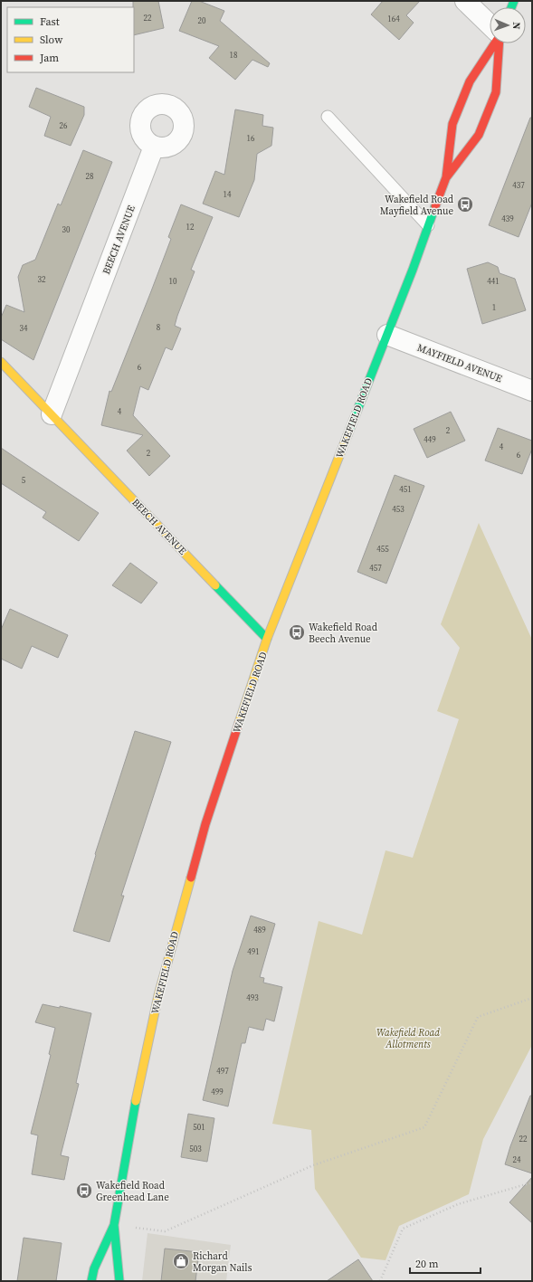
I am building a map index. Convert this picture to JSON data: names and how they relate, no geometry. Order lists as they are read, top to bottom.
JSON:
{
  "streets": {
    "main road": ["BEECH AVENUE", "WAKEFIELD ROAD"],
    "street": ["MAYFIELD AVENUE"]
  },
  "crossings": [
    ["BEECH AVENUE", "WAKEFIELD ROAD"],
    ["MAYFIELD AVENUE", "WAKEFIELD ROAD"]
  ],
  "parks": ["Wakefield Road Allotments"],
  "places": {
    "bus stop": ["Wakefield Road Mayfield Avenue", "Wakefield Road Beech Avenue", "Wakefield Road Greenhead Lane"],
    "shop": ["Richard Morgan Nails"]
  },
  "house_numbers": [
    "22",
    "164",
    "20",
    "18",
    "26",
    "16",
    "28",
    "437",
    "14",
    "439",
    "12",
    "30",
    "32",
    "10",
    "441",
    "1",
    "8",
    "34",
    "6",
    "4",
    "2",
    "449",
    "4",
    "2",
    "6",
    "5",
    "451",
    "453",
    "455",
    "457",
    "489",
    "491",
    "493",
    "497",
    "499",
    "501",
    "22",
    "503",
    "24"
  ],
  "legend": ["Fast", "Slow", "Jam"],
  "scale_bar": "20 m",
  "north": "right"
}
